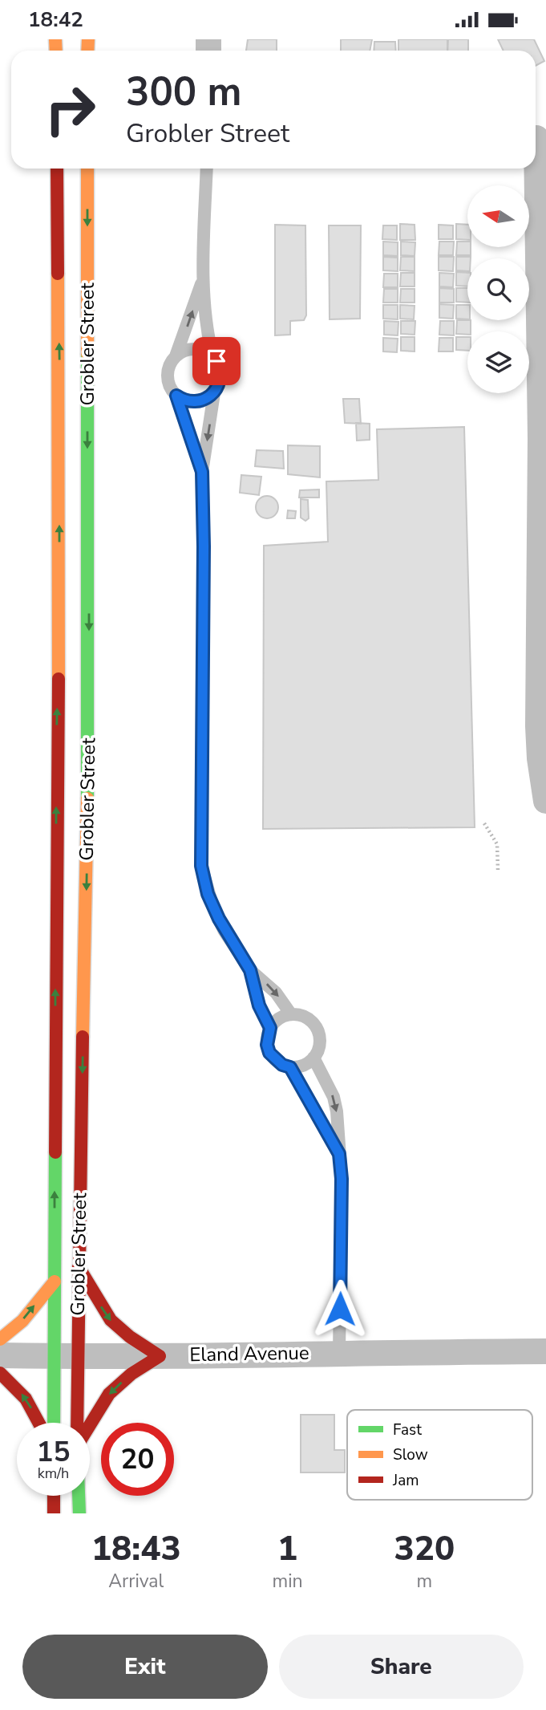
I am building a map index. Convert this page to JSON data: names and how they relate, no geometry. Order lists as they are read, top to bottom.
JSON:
{
  "streets": {
    "main road": ["Grobler Street"],
    "street": ["Eland Avenue"]
  },
  "crossings": [
    ["Grobler Street", "Eland Avenue"]
  ],
  "legend": ["Fast", "Slow", "Jam"],
  "north": "left",
  "page": {
    "status": "18:42",
    "turn": ["300 m", "Grobler Street"],
    "speed": "15 km/h",
    "limit": "20",
    "eta": [
      "18:43",
      "Arrival",
      "1",
      "min",
      "320",
      "m"
    ],
    "buttons": ["Exit", "Share"]
  }
}
